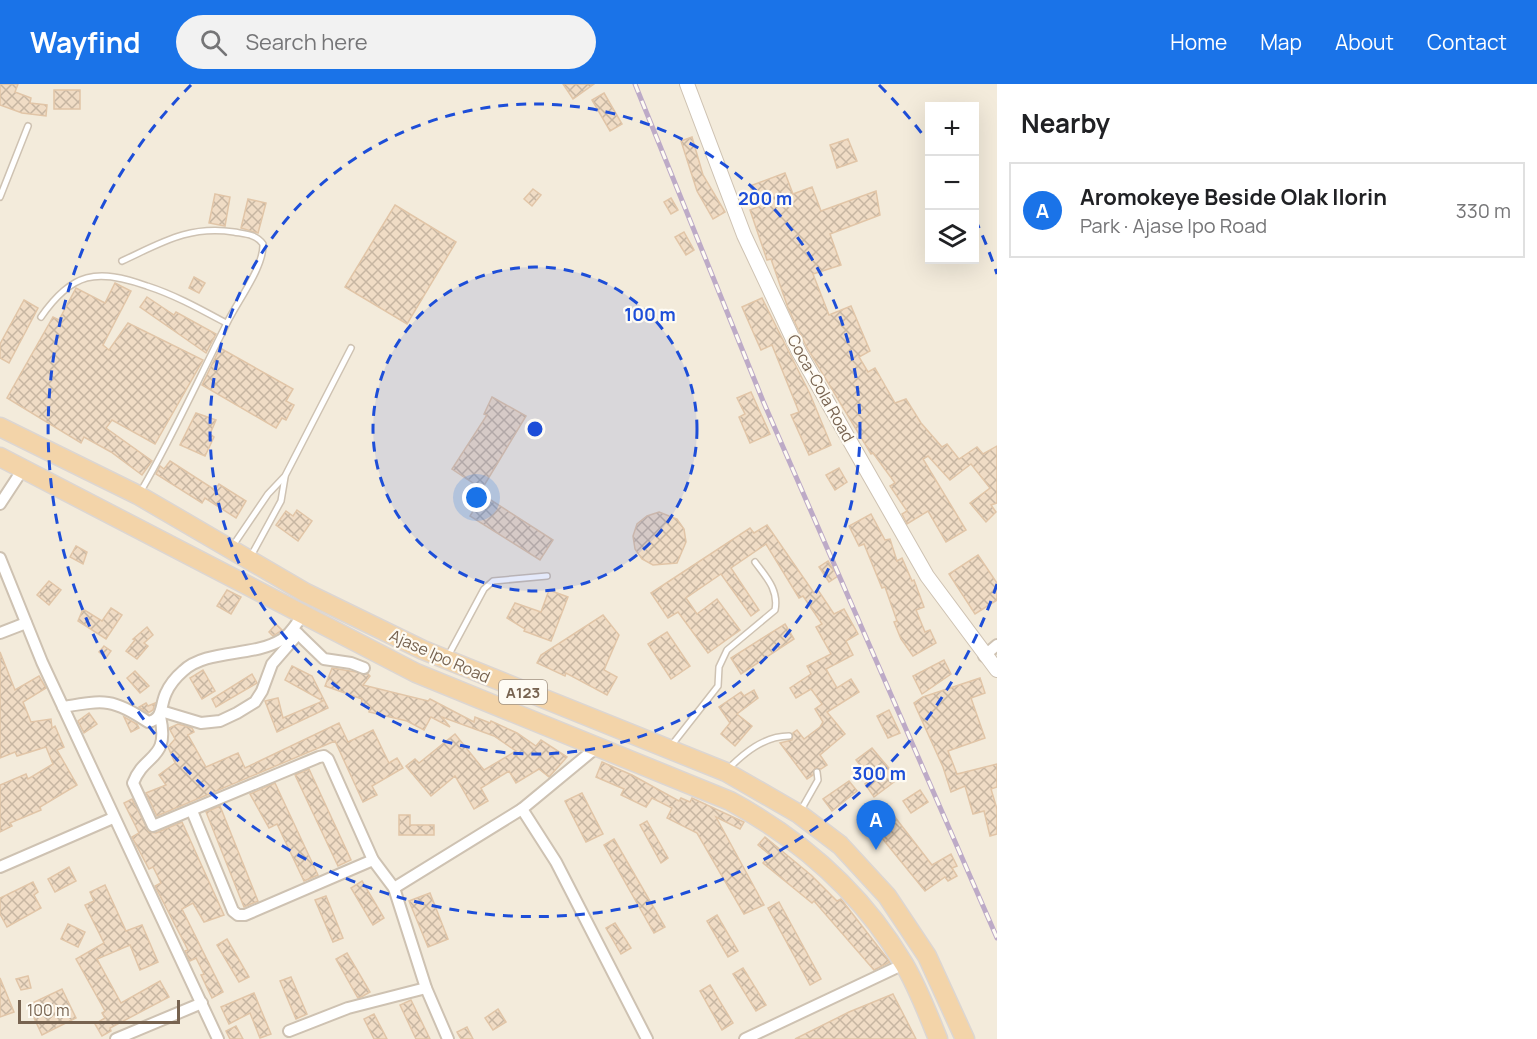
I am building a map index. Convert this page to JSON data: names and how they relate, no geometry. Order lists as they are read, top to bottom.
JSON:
{
  "streets": {
    "highway": ["Ajase Ipo Road", "A123"],
    "street": ["Coca-Cola Road"]
  },
  "scale_bar": "100 m",
  "page": {
    "header": "Wayfind",
    "search": "Search here",
    "nav": [
      "Home",
      "Map",
      "About",
      "Contact"
    ],
    "heading": "Nearby",
    "map_buttons": ["+", "−"],
    "list": [
      {
        "mark": "A",
        "name": "Aromokeye Beside Olak Ilorin",
        "note": "Park · Ajase Ipo Road",
        "value": "330 m"
      }
    ],
    "pins": "A",
    "scale": "100 m"
  },
  "rings": ["200 m", "100 m", "300 m"]
}
